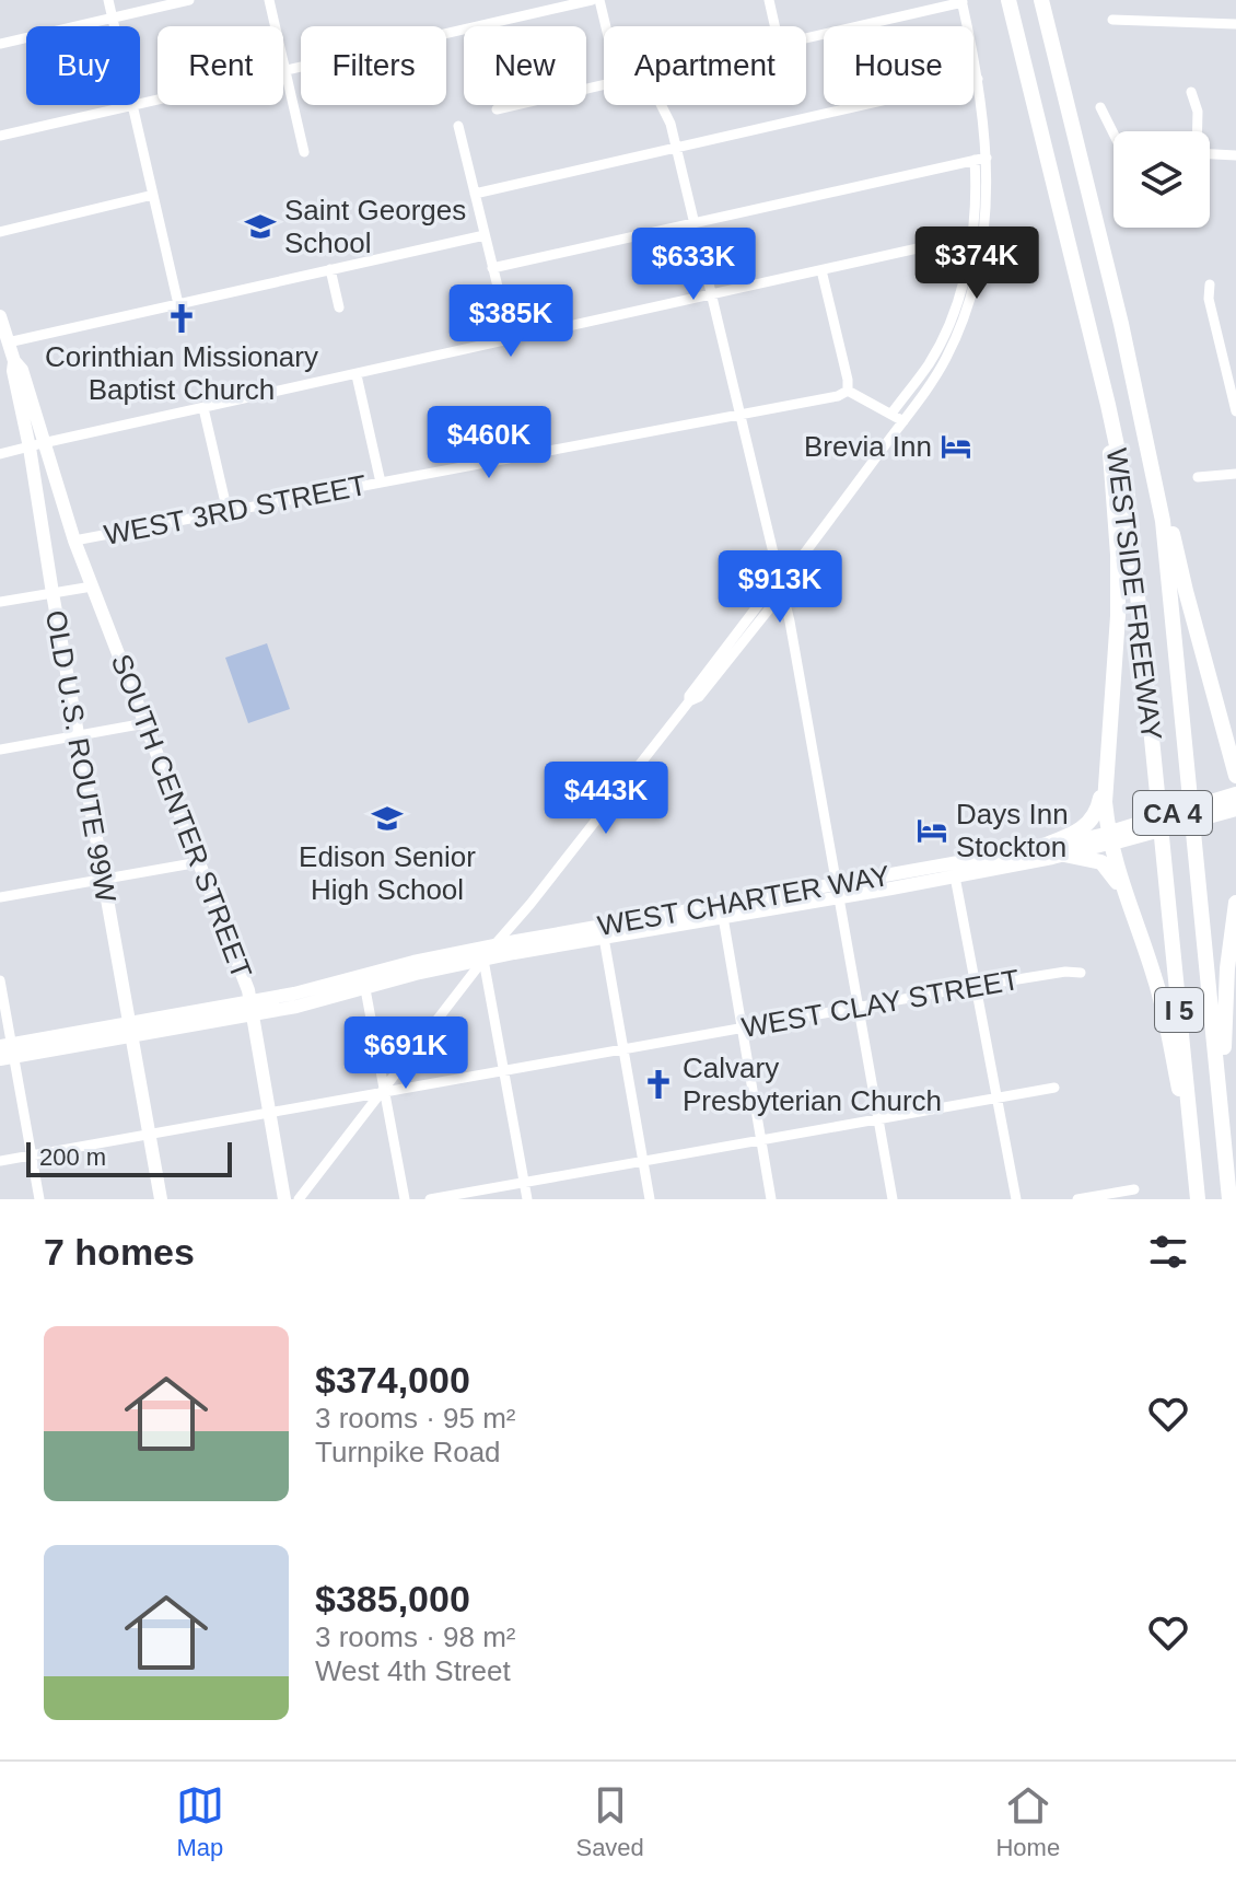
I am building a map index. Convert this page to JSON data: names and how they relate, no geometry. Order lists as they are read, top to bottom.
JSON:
{
  "streets": {
    "highway": [
      "WESTSIDE FREEWAY",
      "CA 4",
      "WEST CHARTER WAY",
      "I 5"
    ],
    "main road": ["OLD U.S. ROUTE 99W", "SOUTH CENTER STREET"],
    "street": ["WEST 3RD STREET", "WEST CLAY STREET"]
  },
  "crossings": [
    ["WEST 3RD STREET", "SOUTH CENTER STREET"],
    ["OLD U.S. ROUTE 99W", "SOUTH CENTER STREET"],
    ["OLD U.S. ROUTE 99W", "WEST CLAY STREET"],
    ["SOUTH CENTER STREET", "WEST CHARTER WAY"],
    ["SOUTH CENTER STREET", "WEST CLAY STREET"]
  ],
  "places": {
    "school or university": ["Saint Georges School", "Edison Senior High School"],
    "church": ["Corinthian Missionary Baptist Church", "Calvary Presbyterian Church"],
    "hotel": ["Brevia Inn", "Days Inn Stockton"]
  },
  "scale_bar": "200 m",
  "page": {
    "chip": [
      "Buy",
      "Rent",
      "Filters",
      "New",
      "Apartment",
      "House"
    ],
    "price": [
      "$374K",
      "$633K",
      "$385K",
      "$460K",
      "$913K",
      "$443K",
      "$691K"
    ],
    "scale": "200 m",
    "heading": "7 homes",
    "list": [
      {
        "name": "$374,000",
        "note": "3 rooms · 95 m² · Turnpike Road"
      },
      {
        "name": "$385,000",
        "note": "3 rooms · 98 m² · West 4th Street"
      }
    ],
    "tabs": ["Map", "Saved", "Home"]
  }
}
